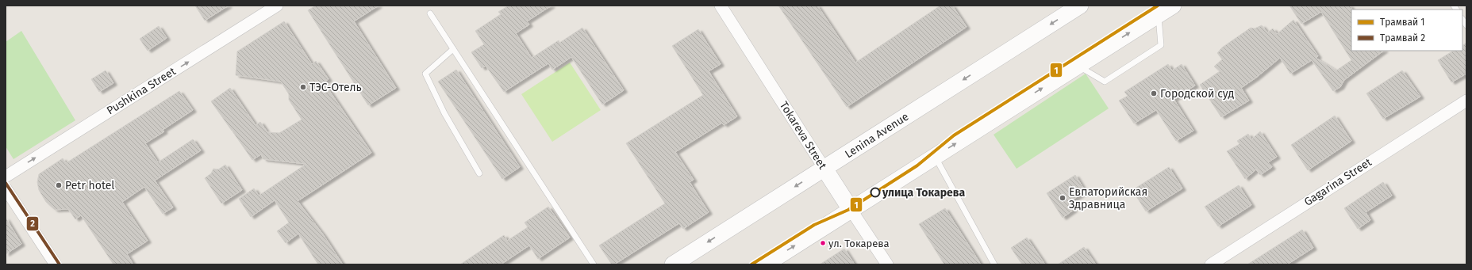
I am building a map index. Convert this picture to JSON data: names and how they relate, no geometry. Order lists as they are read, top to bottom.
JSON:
{
  "streets": {
    "street": [
      "Pushkina Street",
      "Tokareva Street",
      "Lenina Avenue",
      "Gagarina Street"
    ]
  },
  "crossings": [
    ["Tokareva Street", "Lenina Avenue"]
  ],
  "one_way": ["Pushkina Street"],
  "places": [
    "ТЭС-Отель",
    "Городской суд",
    "Petr hotel",
    "улица Токарева",
    "Евпаторийская Здравница",
    "ул. Токарева"
  ],
  "lines": ["tram line 1", "tram line 2"],
  "legend": ["Трамвай 1", "Трамвай 2"]
}
